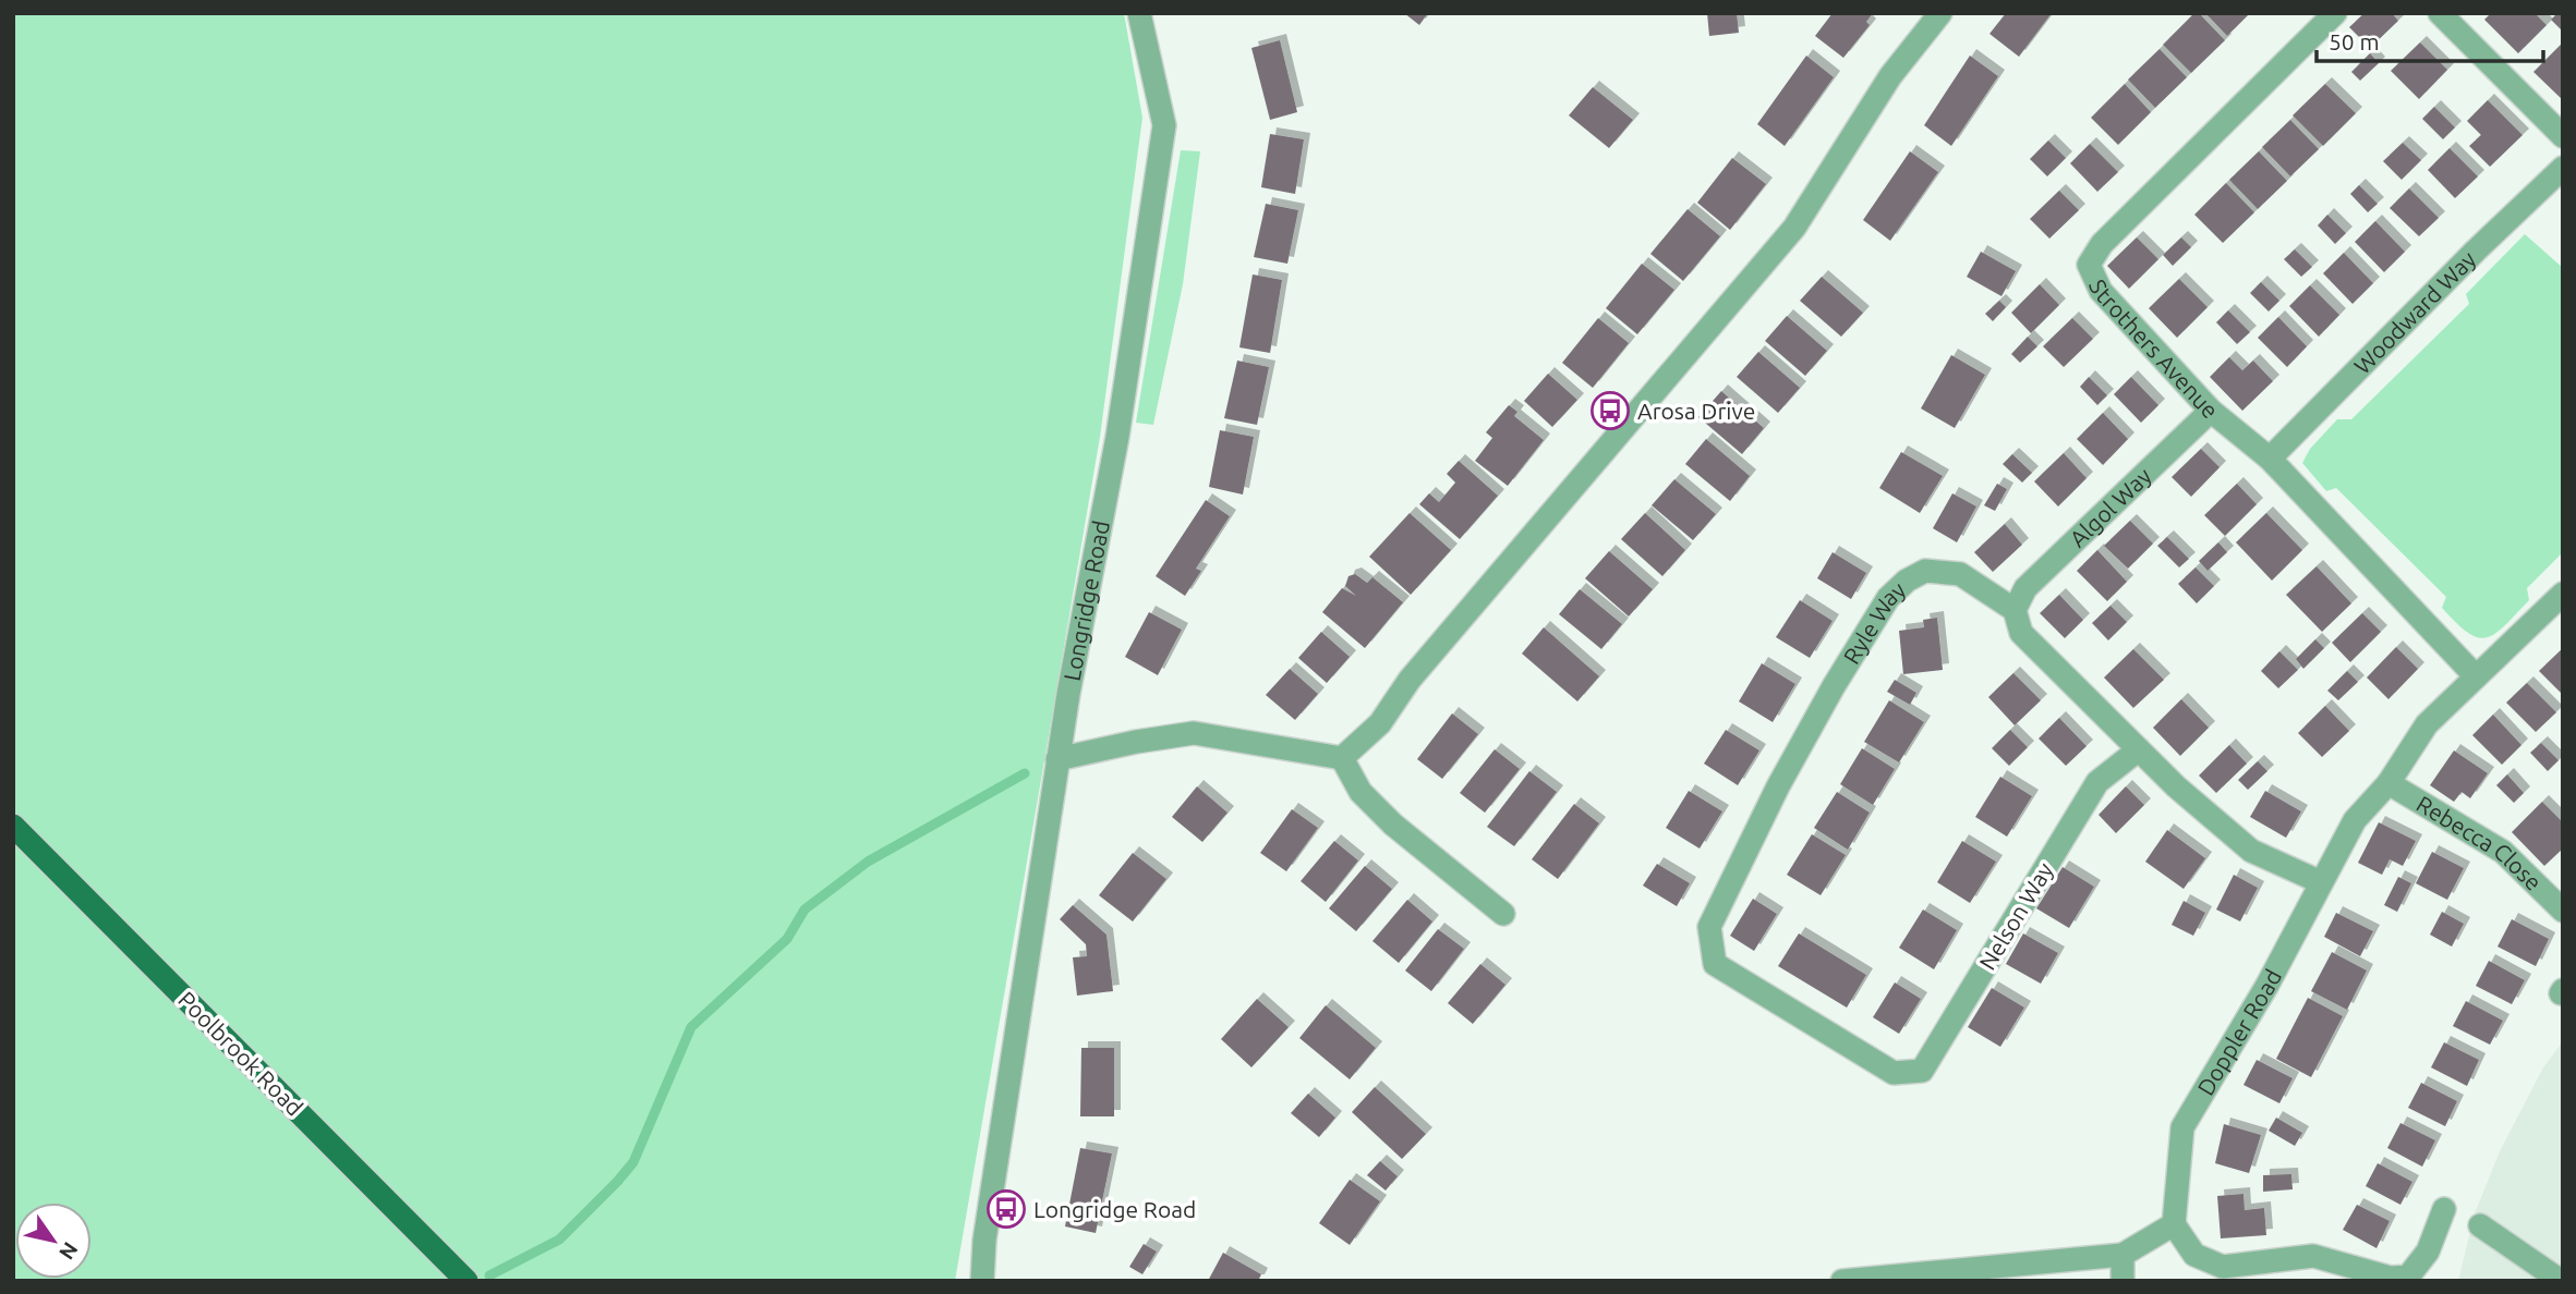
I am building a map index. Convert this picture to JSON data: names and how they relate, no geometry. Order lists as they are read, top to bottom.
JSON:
{
  "streets": {
    "main road": ["Poolbrook Road"],
    "street": [
      "Woodward Way",
      "Strothers Avenue",
      "Algol Way",
      "Longridge Road",
      "Ryle Way",
      "Rebecca Close",
      "Nelson Way",
      "Doppler Road"
    ]
  },
  "crossings": [
    ["Woodward Way", "Strothers Avenue"],
    ["Strothers Avenue", "Algol Way"],
    ["Strothers Avenue", "Doppler Road"],
    ["Algol Way", "Ryle Way"],
    ["Ryle Way", "Nelson Way"],
    ["Ryle Way", "Doppler Road"],
    ["Rebecca Close", "Doppler Road"]
  ],
  "places": {
    "bus stop": ["Arosa Drive", "Longridge Road"]
  },
  "scale_bar": "50 m",
  "north": "bottom right"
}
